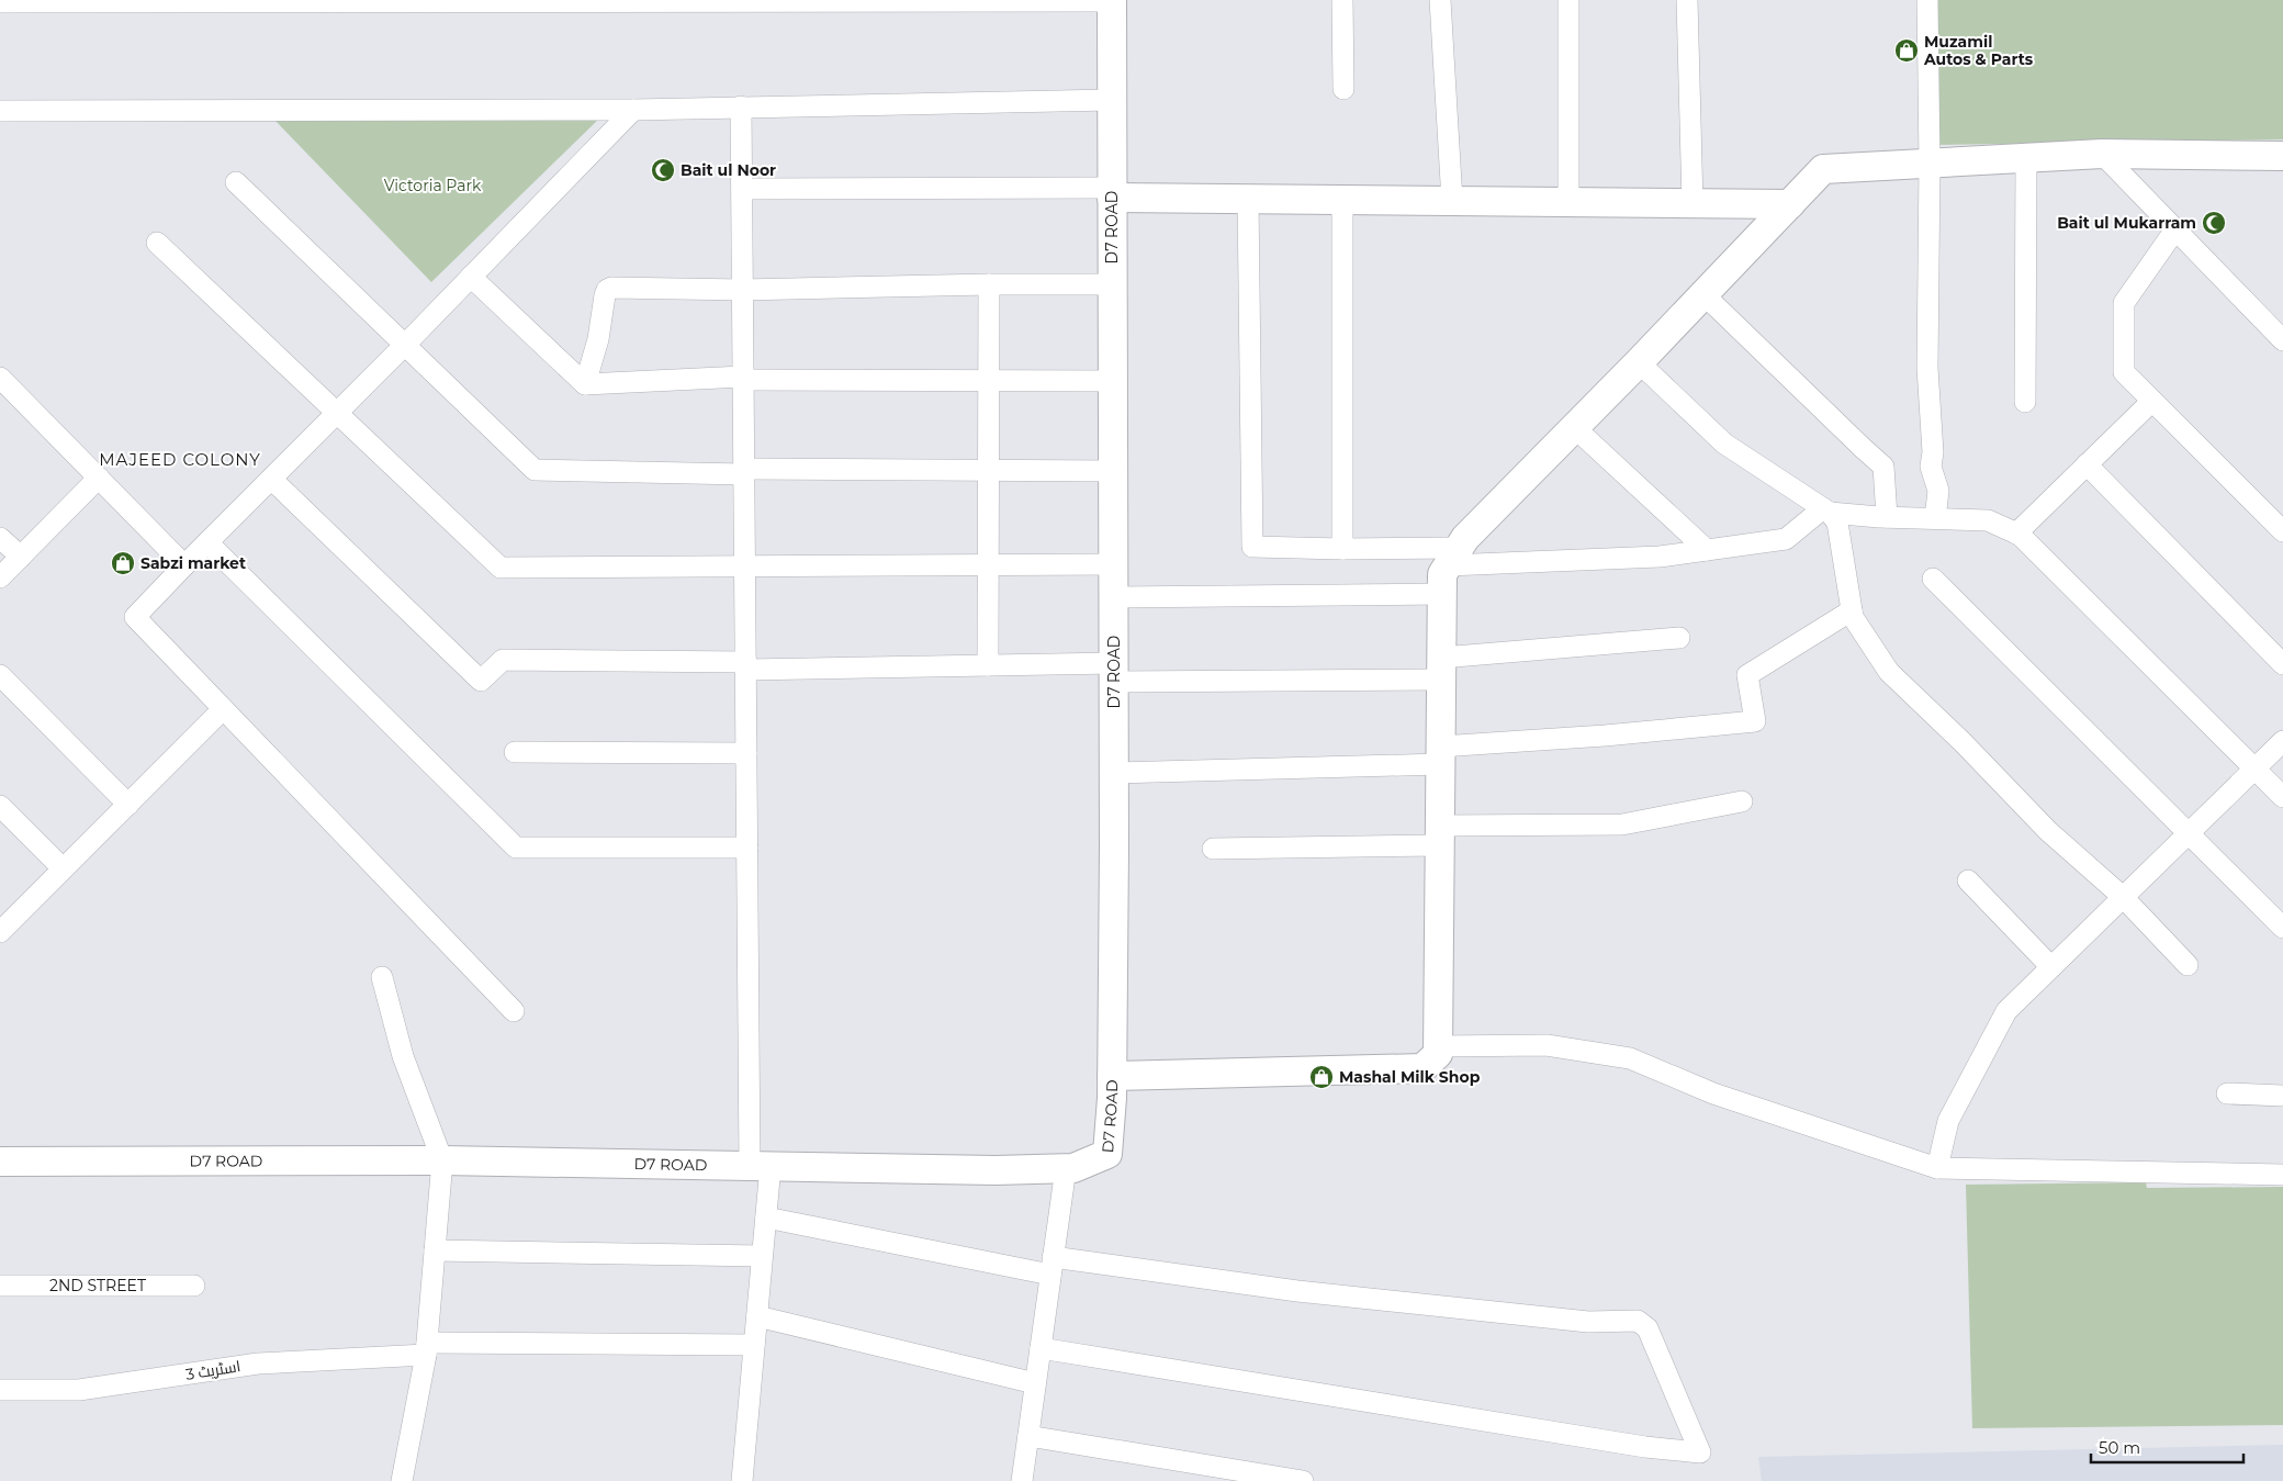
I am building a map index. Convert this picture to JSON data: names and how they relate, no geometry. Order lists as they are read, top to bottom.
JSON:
{
  "streets": {
    "street": ["D7 ROAD", "2ND STREET", "اسٹریٹ 3"]
  },
  "districts": ["MAJEED COLONY"],
  "parks": ["Victoria Park"],
  "places": {
    "shop": ["Muzamil Autos & Parts", "Sabzi market", "Mashal Milk Shop"],
    "mosque": ["Bait ul Noor", "Bait ul Mukarram"]
  },
  "scale_bar": "50 m"
}
